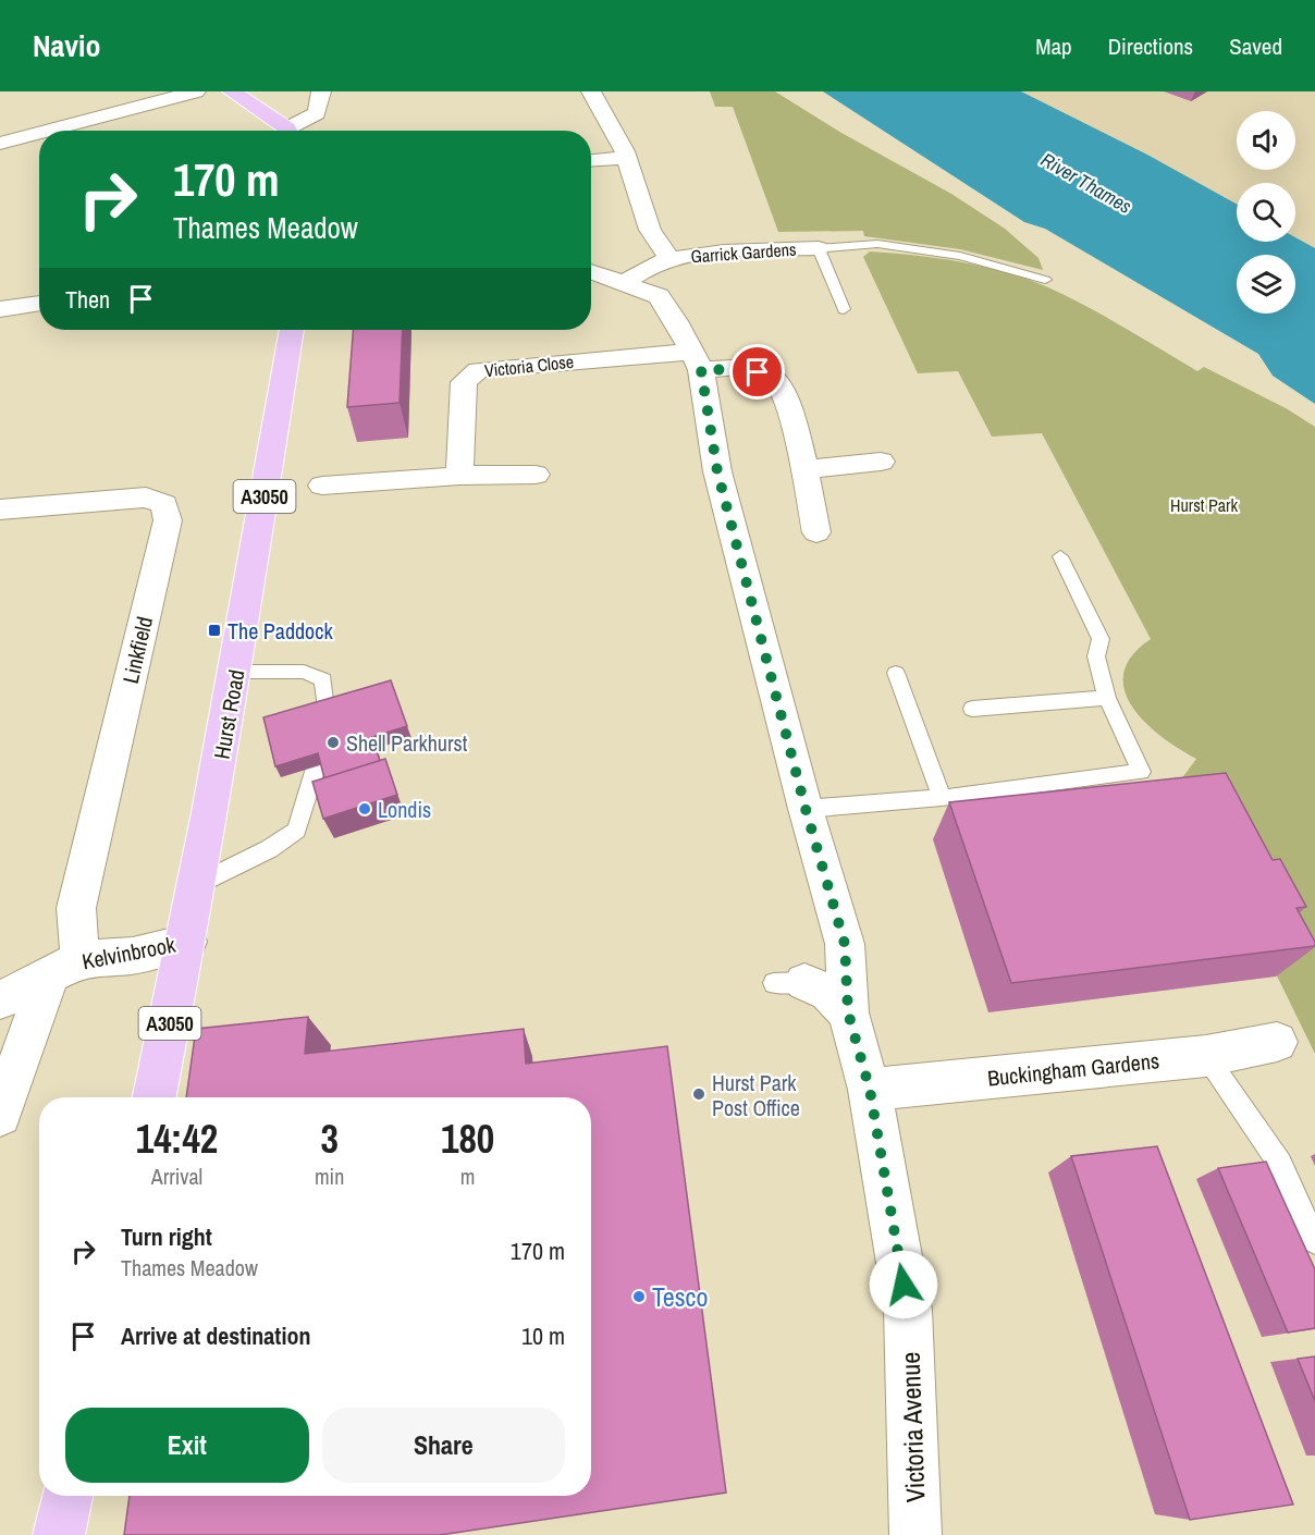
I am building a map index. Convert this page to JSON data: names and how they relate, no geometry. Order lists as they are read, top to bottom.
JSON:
{
  "streets": {
    "main road": ["A3050", "Hurst Road"],
    "street": [
      "Garrick Gardens",
      "Victoria Close",
      "Linkfield",
      "Kelvinbrook",
      "Buckingham Gardens",
      "Victoria Avenue"
    ]
  },
  "crossings": [
    ["Garrick Gardens", "Victoria Avenue"],
    ["Victoria Close", "Victoria Avenue"],
    ["Linkfield", "Kelvinbrook"],
    ["Hurst Road", "Kelvinbrook"],
    ["Buckingham Gardens", "Victoria Avenue"]
  ],
  "water": ["River Thames"],
  "parks": ["Hurst Park"],
  "places": {
    "transit": ["The Paddock"],
    "other": [
      "Shell Parkhurst",
      "Londis",
      "Hurst Park Post Office",
      "Tesco"
    ]
  },
  "page": {
    "header": "Navio",
    "nav": ["Map", "Directions", "Saved"],
    "turn": ["170 m", "Thames Meadow"],
    "then": "Then",
    "eta": [
      "14:42",
      "Arrival",
      "3",
      "min",
      "180",
      "m"
    ],
    "list": [
      {
        "name": "Turn right",
        "note": "Thames Meadow",
        "value": "170 m"
      },
      {
        "name": "Arrive at destination",
        "value": "10 m"
      }
    ],
    "buttons": ["Exit", "Share"]
  }
}
